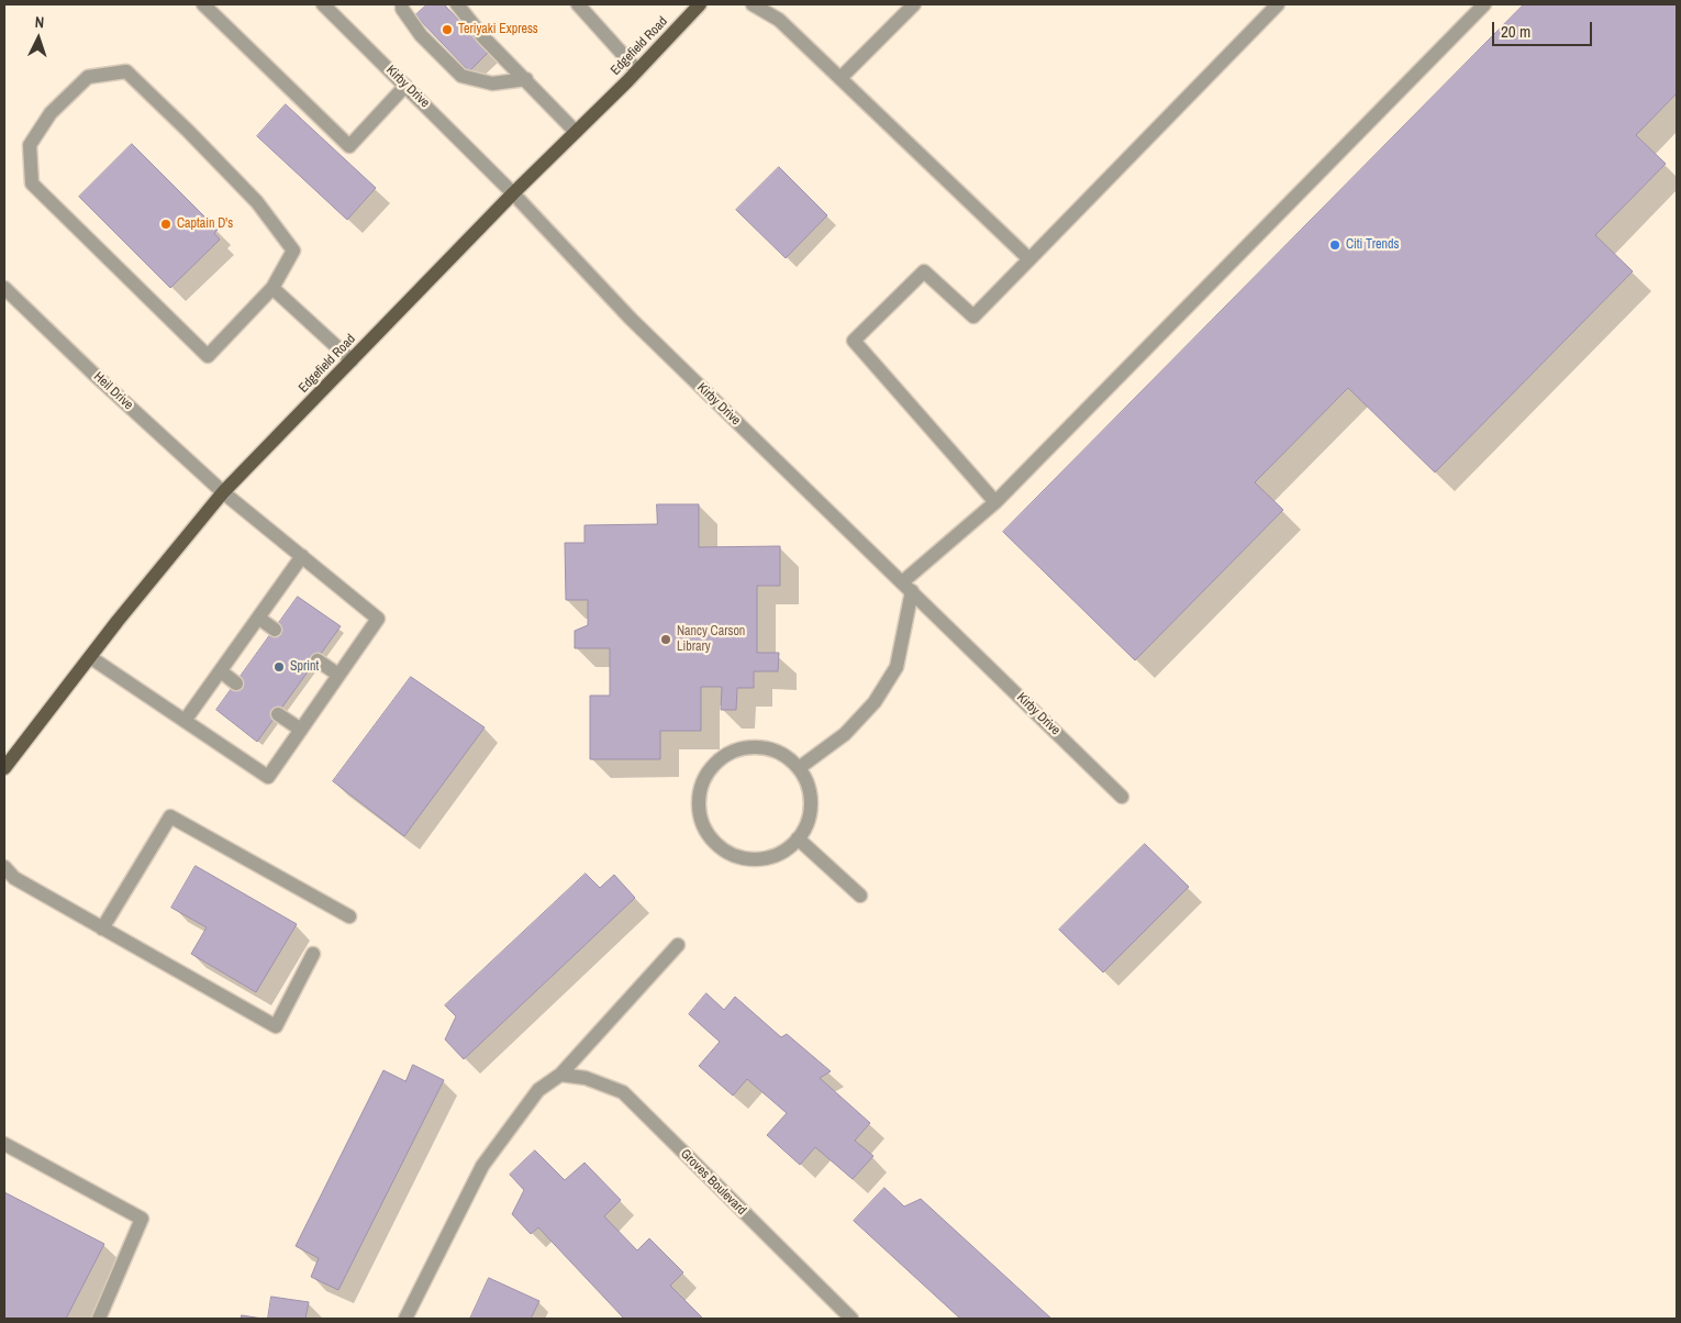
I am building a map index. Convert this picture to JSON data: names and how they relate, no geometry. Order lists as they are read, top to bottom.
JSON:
{
  "streets": {
    "main road": ["Edgefield Road"],
    "street": ["Kirby Drive", "Heil Drive", "Groves Boulevard"]
  },
  "crossings": [
    ["Edgefield Road", "Kirby Drive"],
    ["Edgefield Road", "Heil Drive"]
  ],
  "places": [
    "Teriyaki Express",
    "Captain D's",
    "Citi Trends",
    "Nancy Carson Library",
    "Sprint"
  ],
  "scale_bar": "20 m",
  "north": "top"
}
